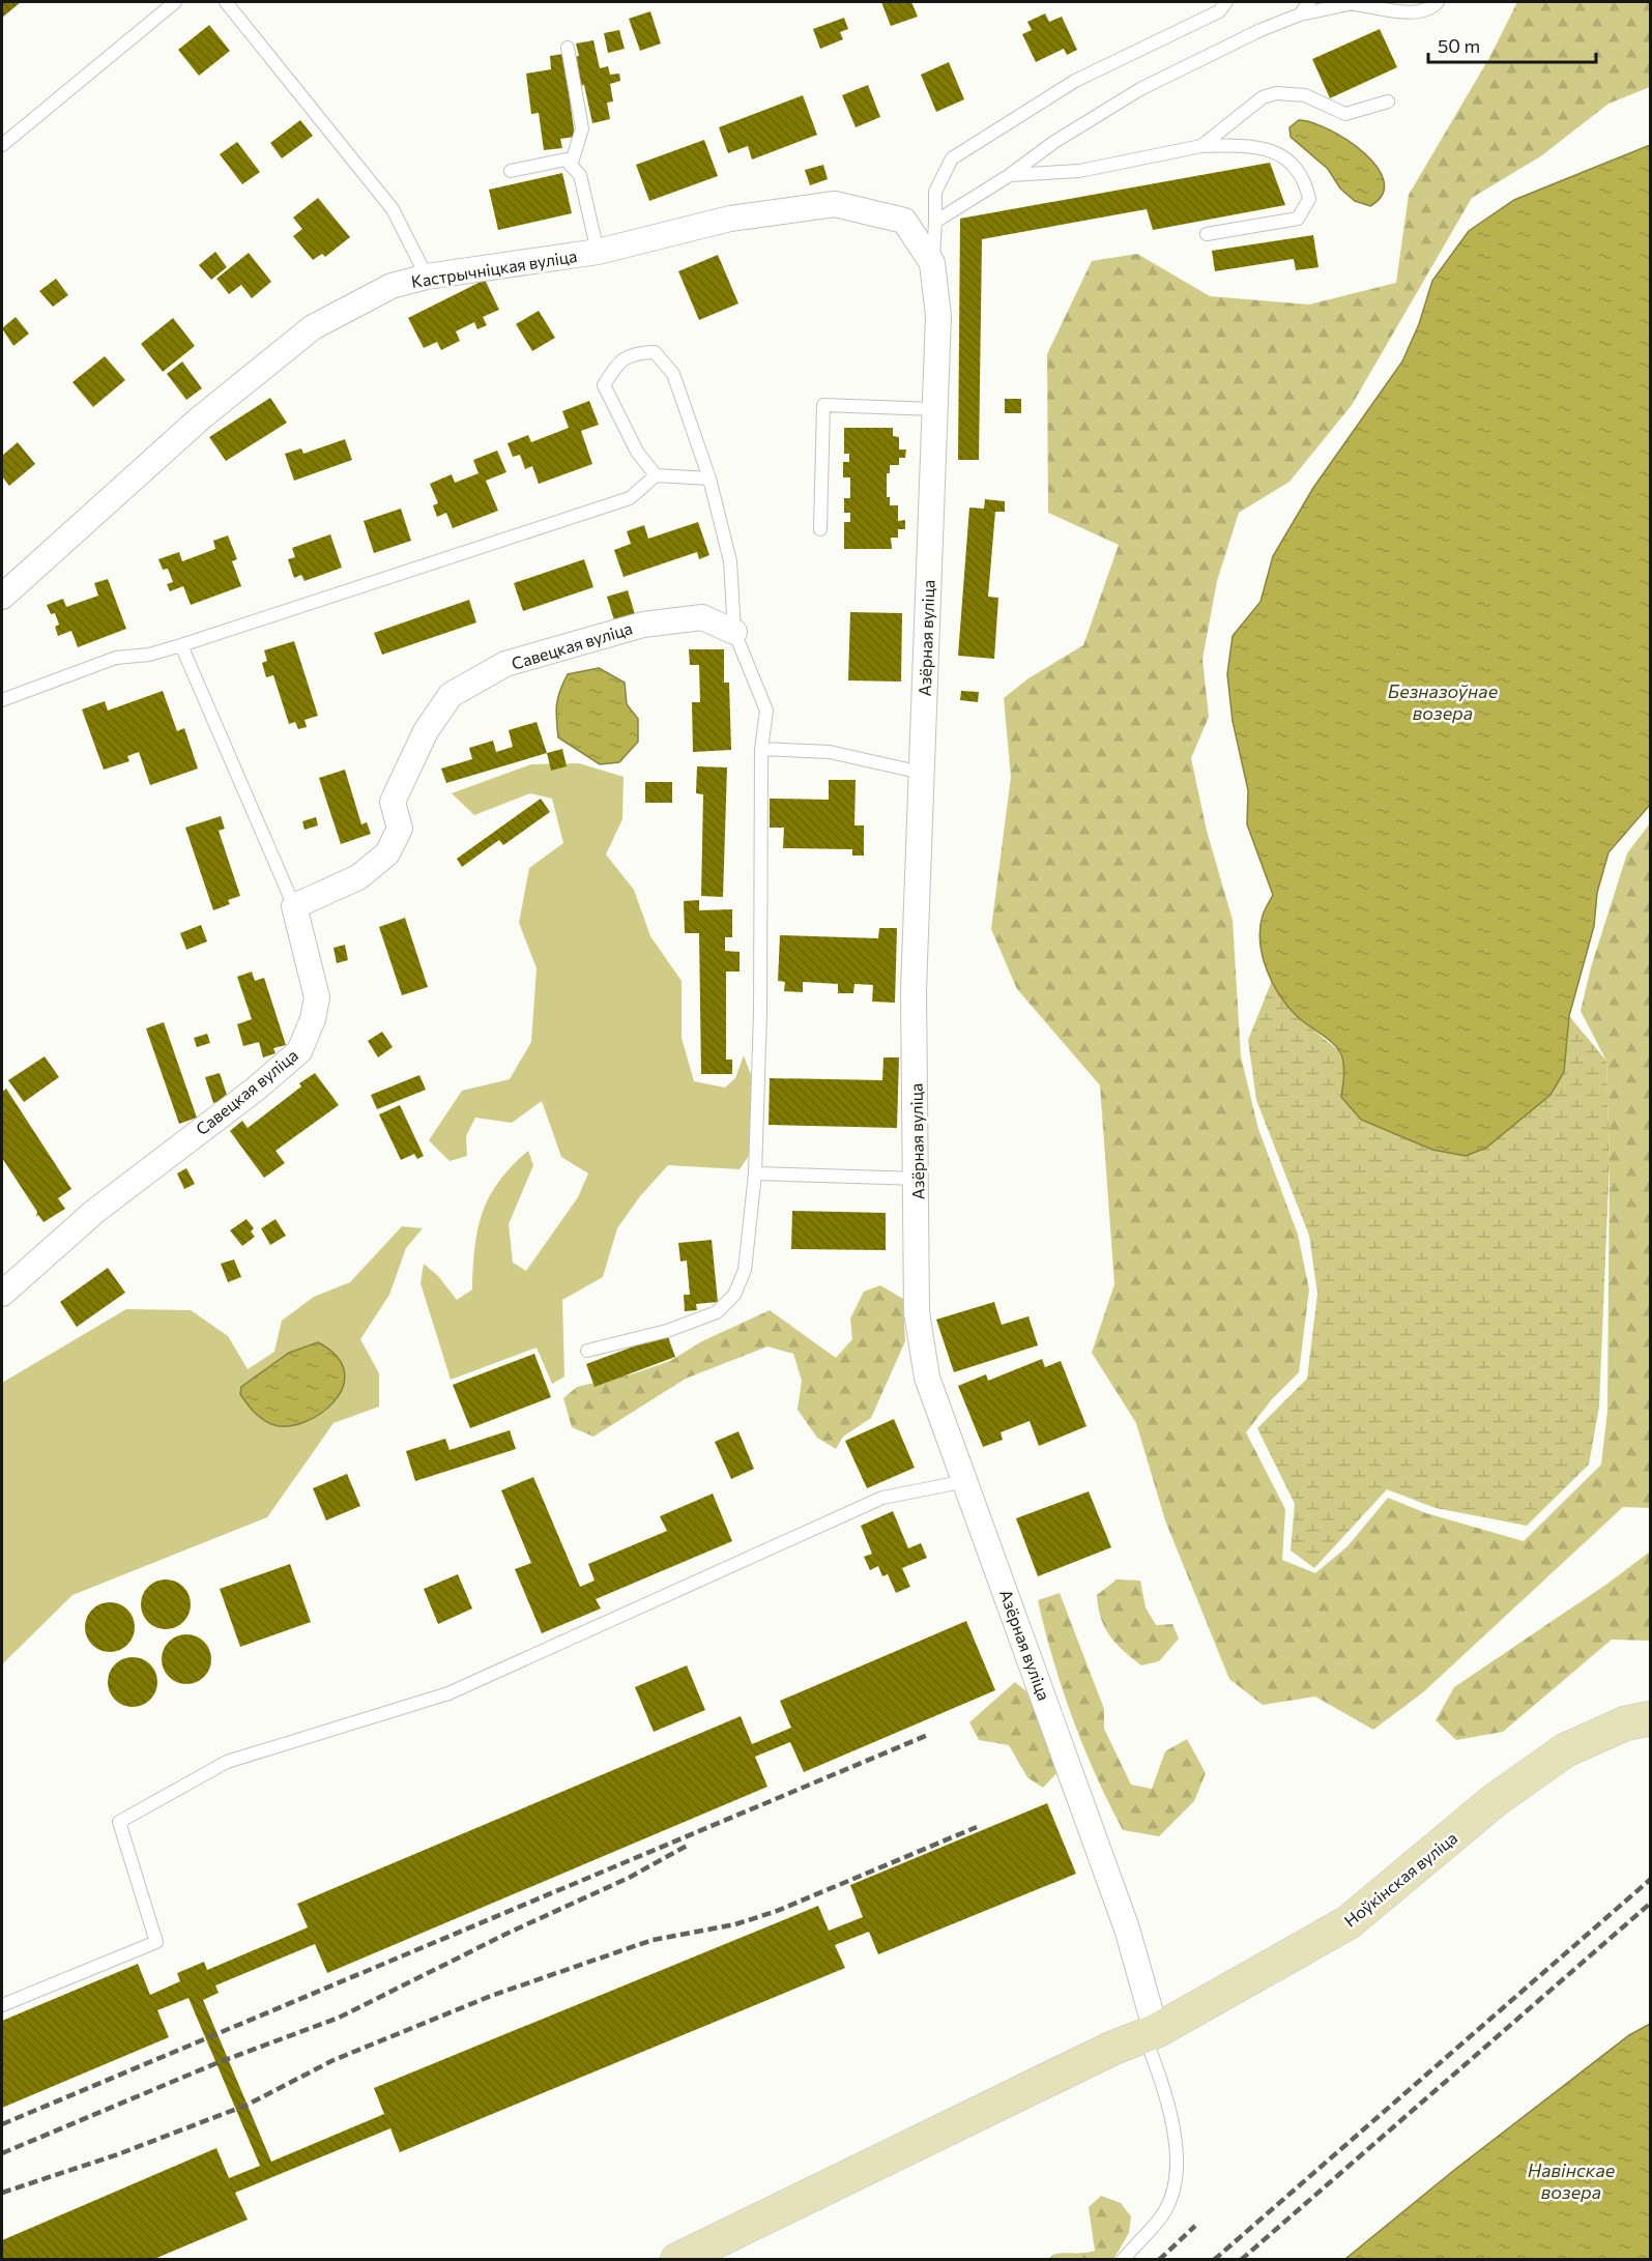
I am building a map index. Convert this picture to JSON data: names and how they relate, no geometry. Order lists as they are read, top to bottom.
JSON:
{
  "streets": {
    "main road": ["Ноўкінская вуліца"],
    "street": ["Кастрычніцкая вуліца", "Азёрная вуліца", "Савецкая вуліца"]
  },
  "crossings": [
    ["Кастрычніцкая вуліца", "Азёрная вуліца"],
    ["Азёрная вуліца", "Ноўкінская вуліца"]
  ],
  "water": ["Безназоўнае возера", "Навінскае возера"],
  "scale_bar": "50 m"
}
